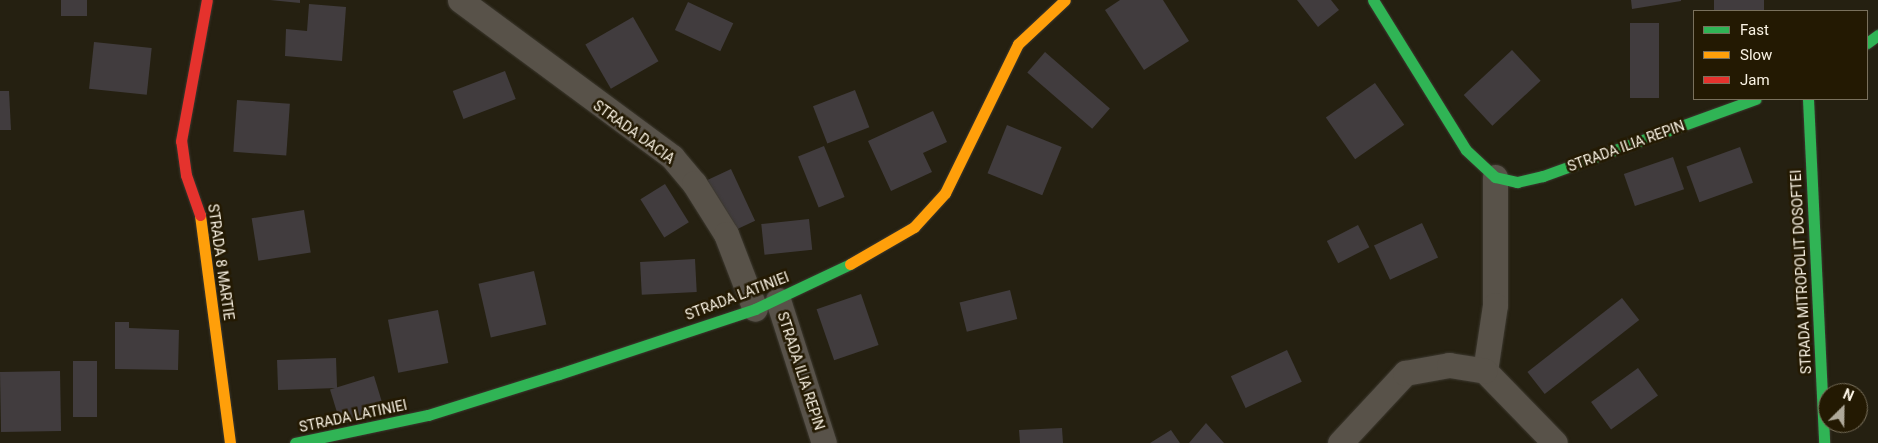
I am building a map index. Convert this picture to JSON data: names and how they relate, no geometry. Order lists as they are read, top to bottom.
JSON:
{
  "streets": {
    "street": [
      "STRADA DACIA",
      "STRADA ILIA REPIN",
      "STRADA 8 MARTIE",
      "STRADA MITROPOLIT DOSOFTEI",
      "STRADA LATINIEI"
    ]
  },
  "crossings": [
    ["STRADA DACIA", "STRADA LATINIEI"],
    ["STRADA ILIA REPIN", "STRADA LATINIEI"]
  ],
  "legend": ["Fast", "Slow", "Jam"],
  "north": "top right"
}
